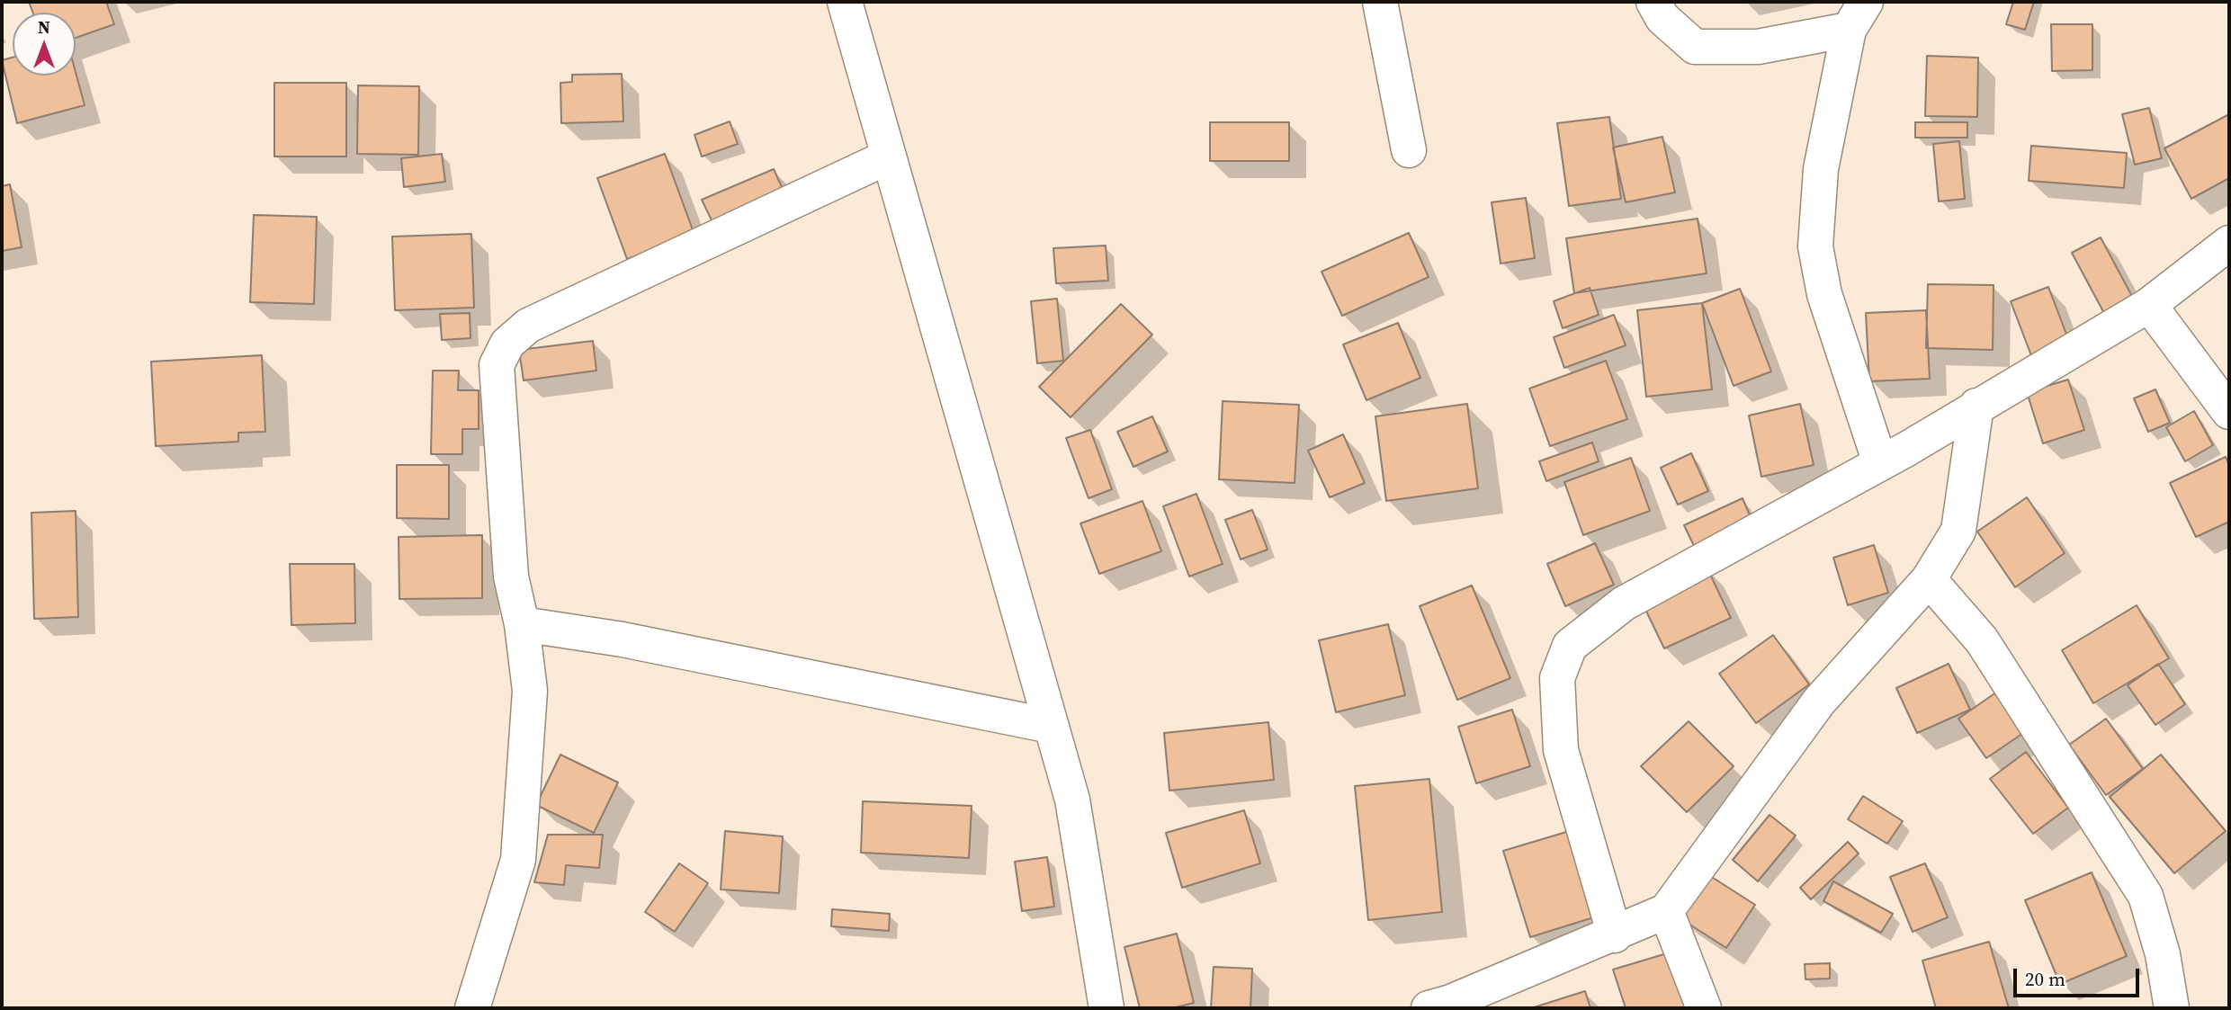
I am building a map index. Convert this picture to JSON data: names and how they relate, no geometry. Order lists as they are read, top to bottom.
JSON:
{
  "scale_bar": "20 m",
  "north": "top"
}
